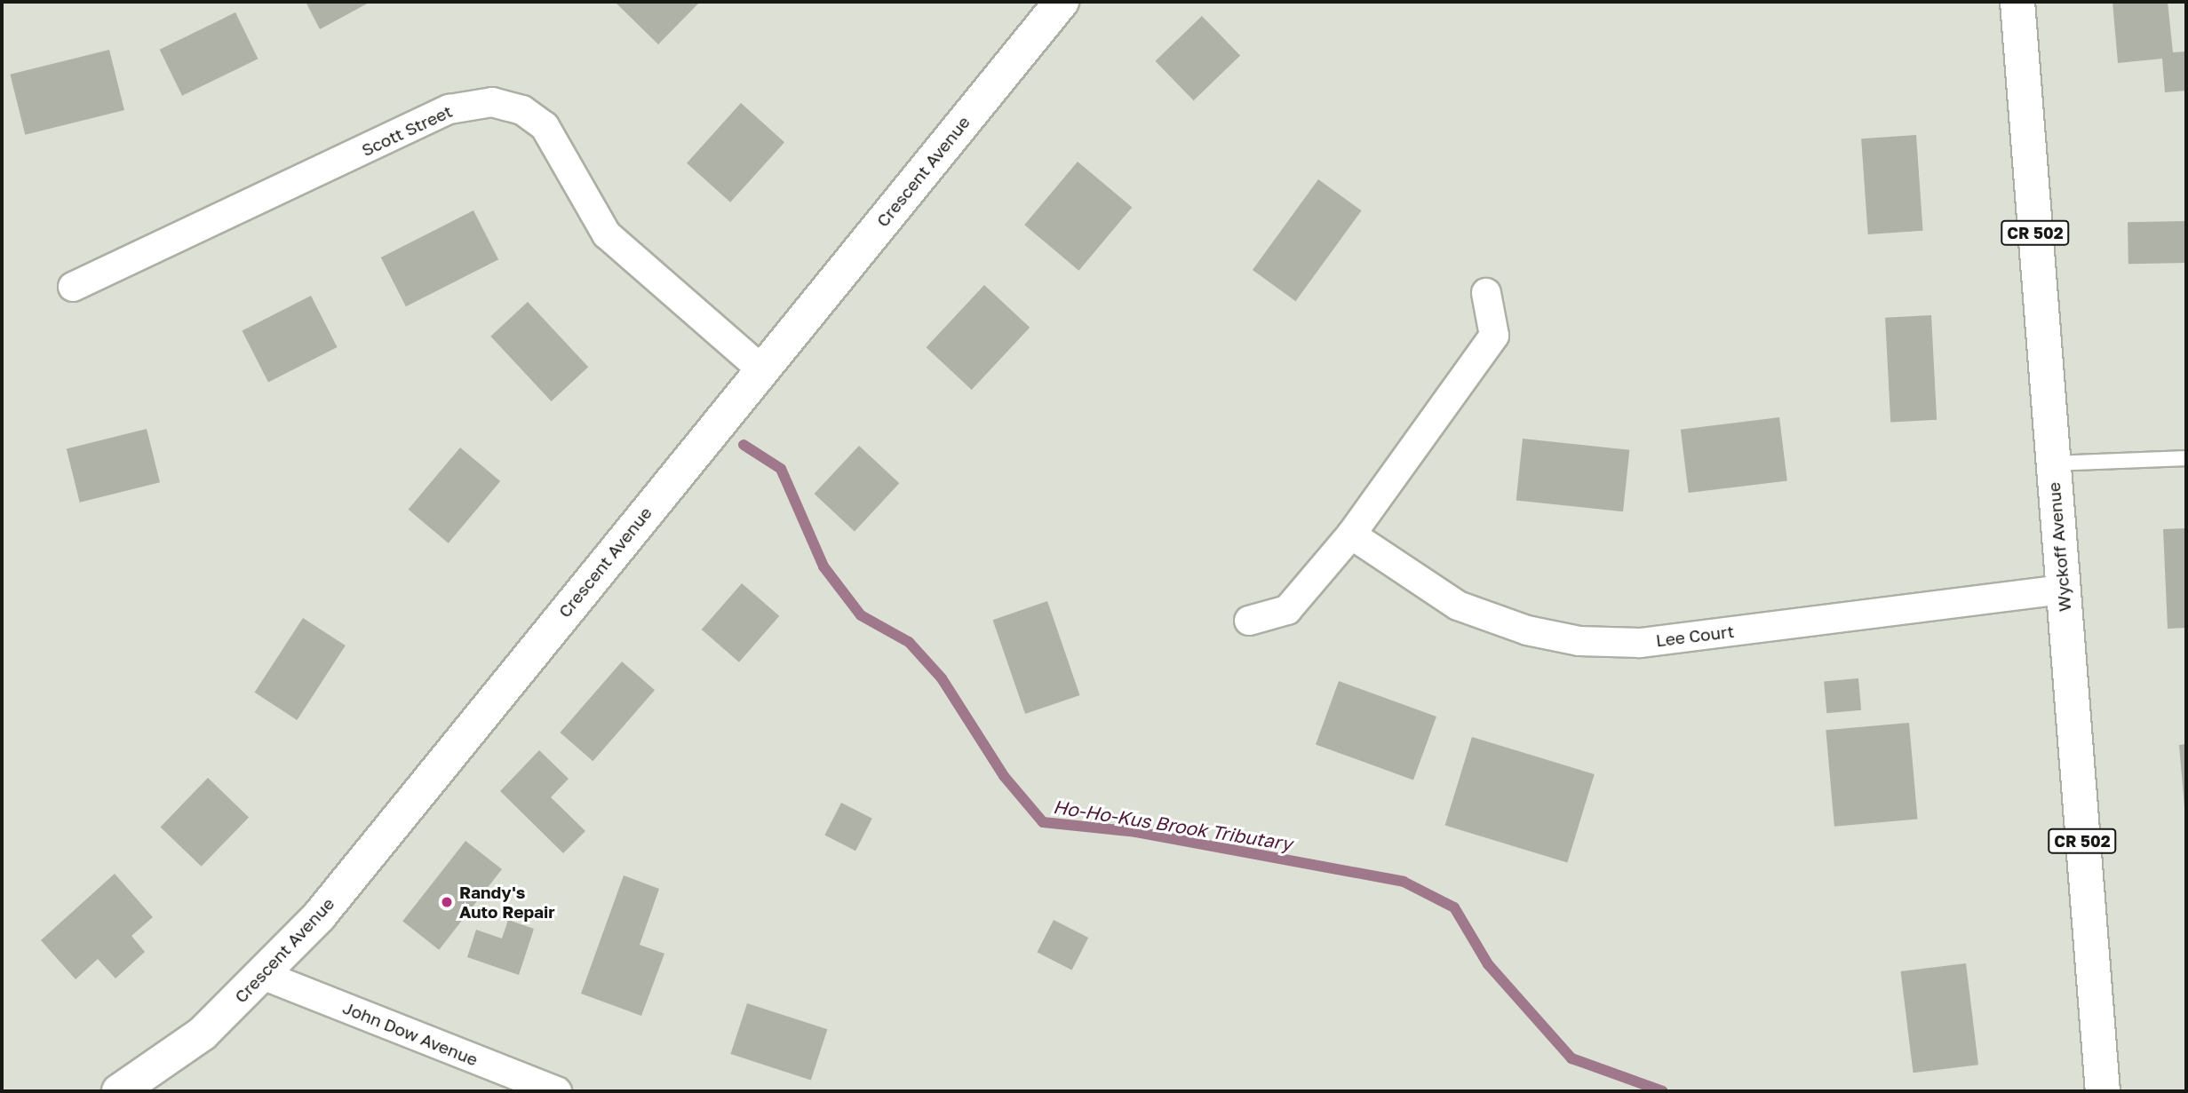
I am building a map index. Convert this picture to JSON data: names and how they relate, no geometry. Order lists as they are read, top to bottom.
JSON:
{
  "streets": {
    "main road": ["Crescent Avenue", "CR 502", "Wyckoff Avenue"],
    "street": ["Scott Street", "Lee Court", "John Dow Avenue"]
  },
  "crossings": [
    ["Scott Street", "Crescent Avenue"],
    ["Crescent Avenue", "John Dow Avenue"],
    ["Wyckoff Avenue", "Lee Court"]
  ],
  "water": ["Ho-Ho-Kus Brook Tributary"],
  "places": ["Randy's Auto Repair"]
}
